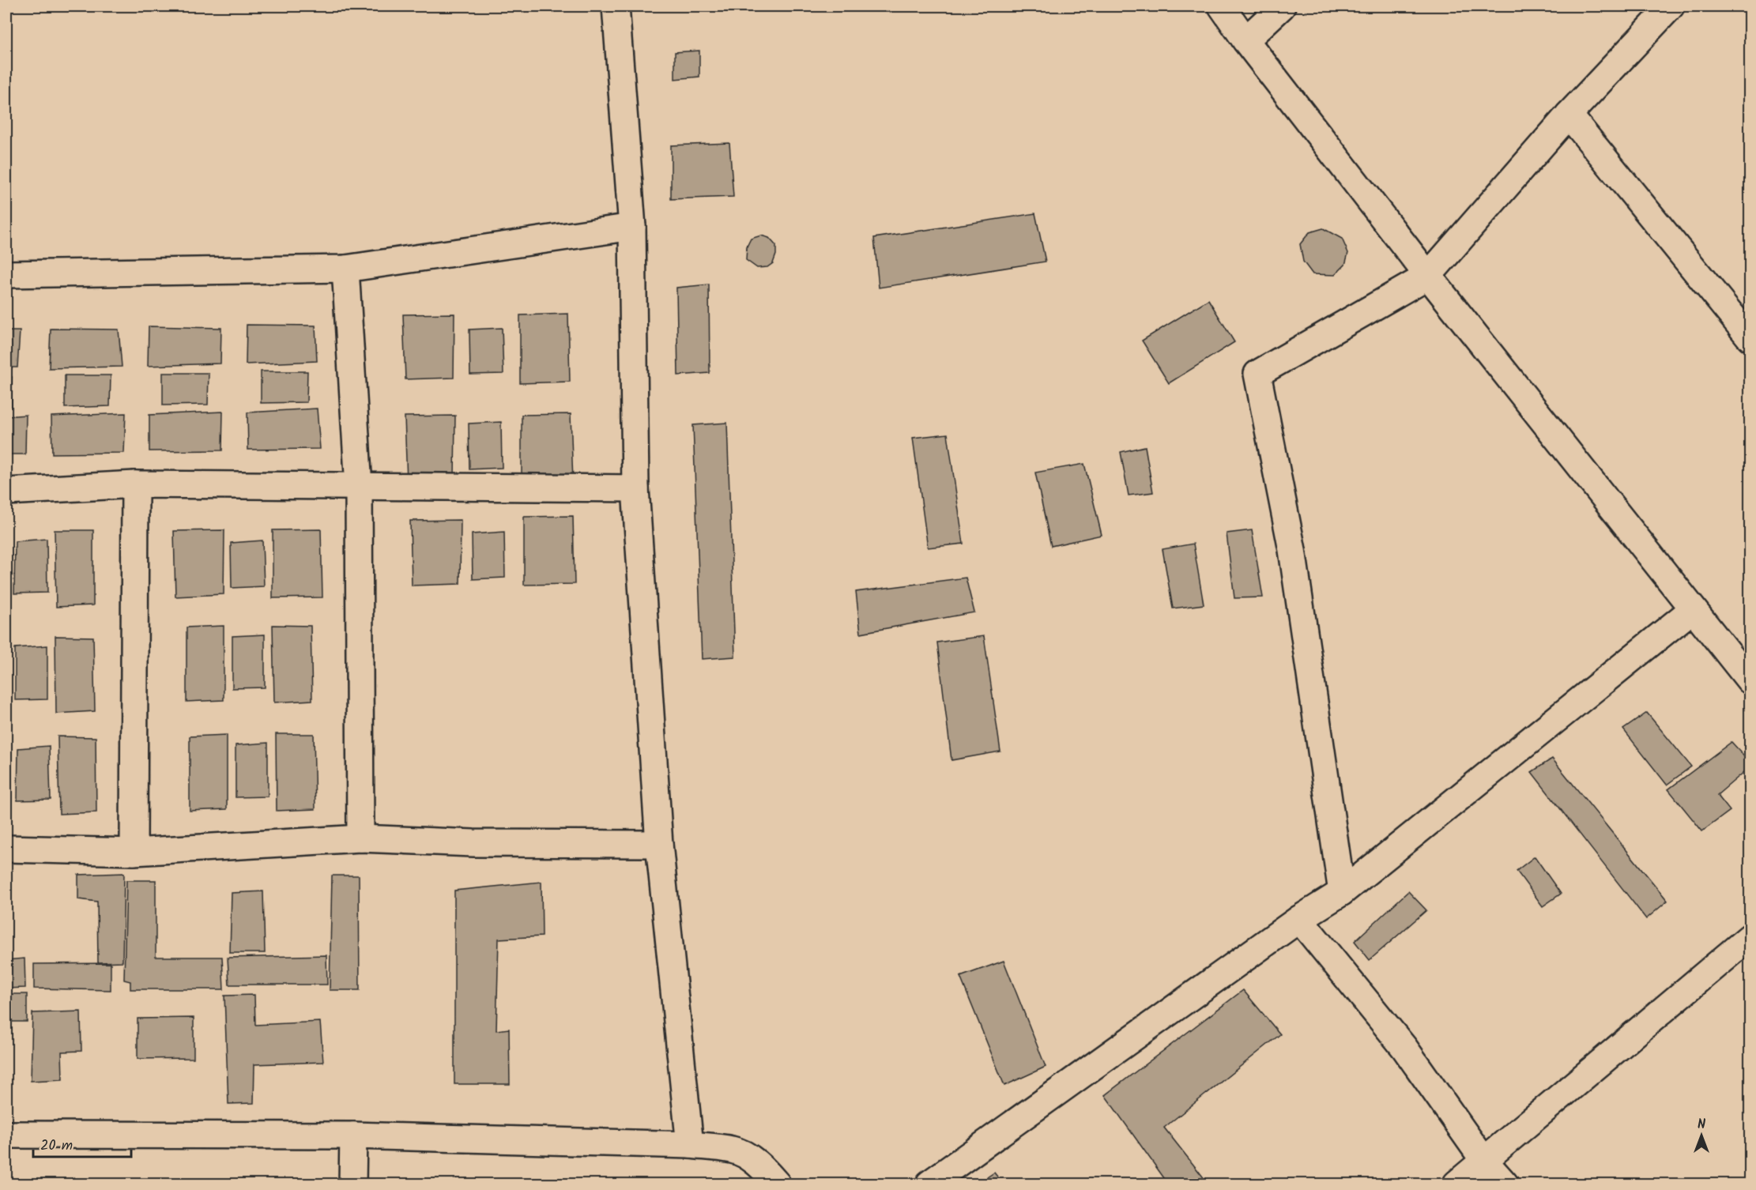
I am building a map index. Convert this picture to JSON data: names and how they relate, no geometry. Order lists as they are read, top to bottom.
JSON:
{
  "scale_bar": "20 m",
  "north": "top"
}
